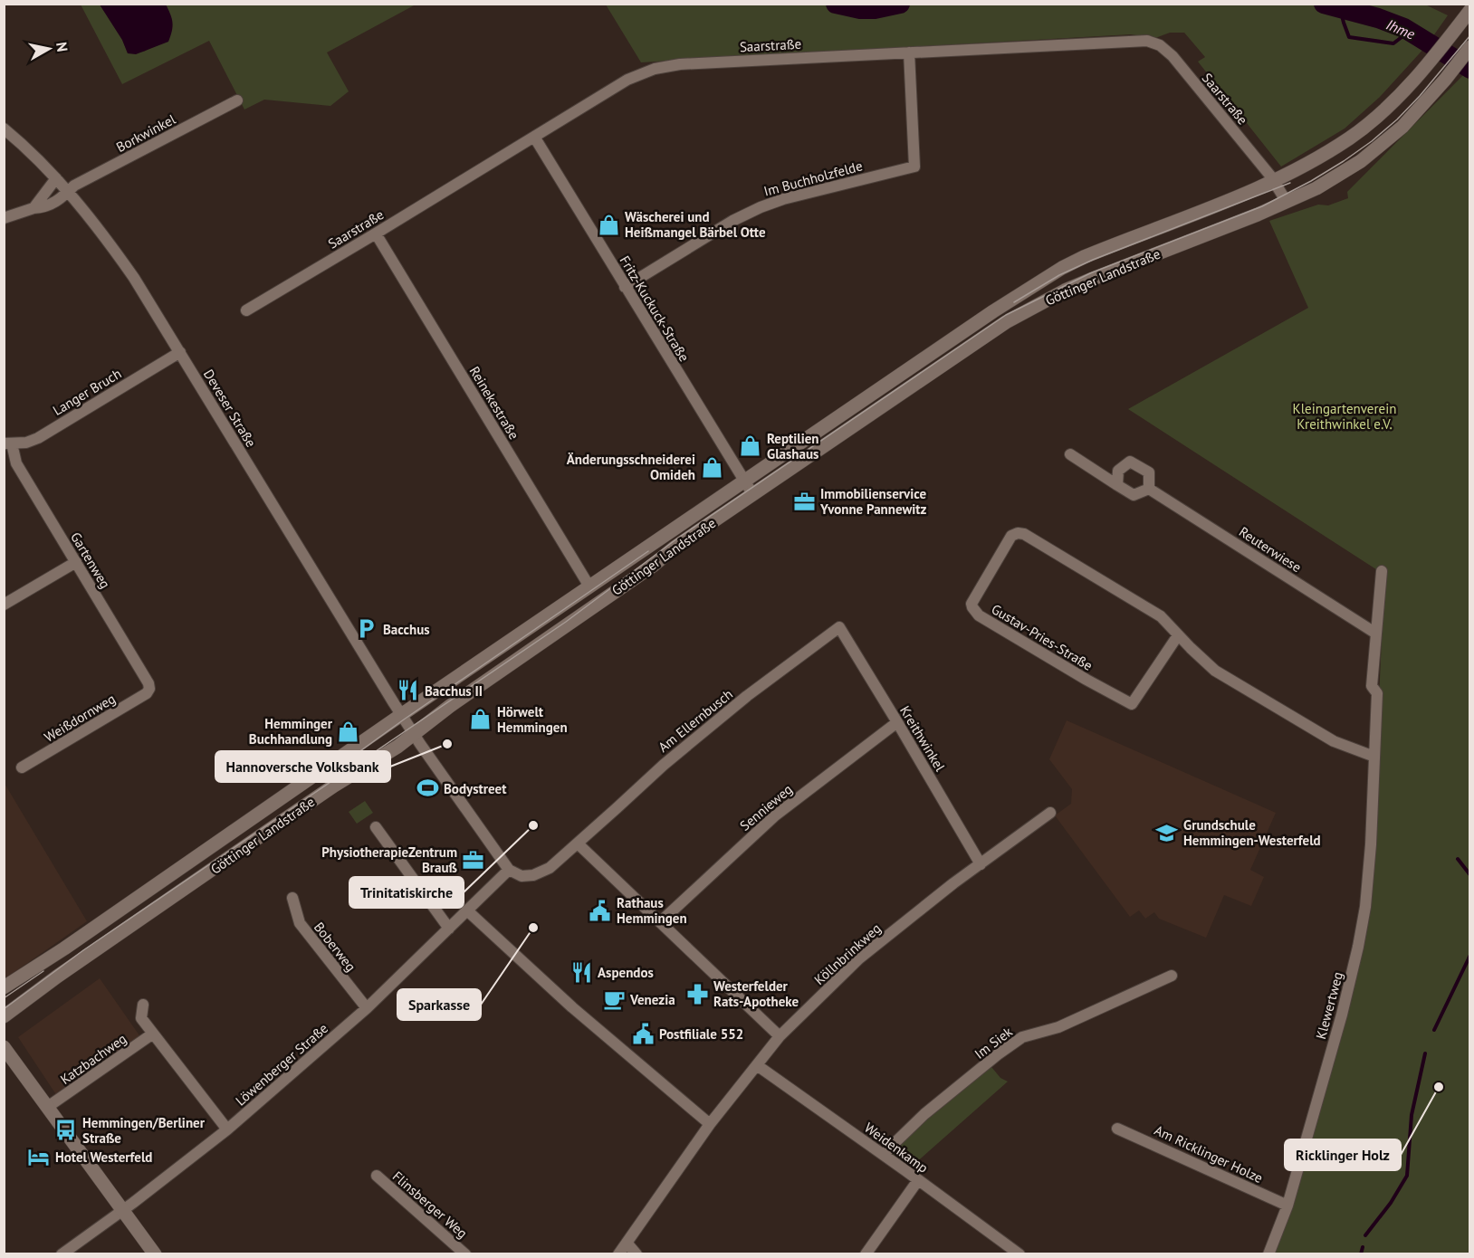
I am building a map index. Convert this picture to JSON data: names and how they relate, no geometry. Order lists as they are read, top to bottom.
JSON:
{
  "streets": {
    "street": [
      "Saarstraße",
      "Borkwinkel",
      "Im Buchholzfelde",
      "Göttinger Landstraße",
      "Fritz-Kuckuck-Straße",
      "Langer Bruch",
      "Reinekestraße",
      "Deveser Straße",
      "Reuterwiese",
      "Gartenweg",
      "Gustav-Pries-Straße",
      "Weißdornweg",
      "Am Ellernbusch",
      "Kreithwinkel",
      "Sennieweg",
      "Boberweg",
      "Köllnbrinkweg",
      "Klewertweg",
      "Im Siek",
      "Katzbachweg",
      "Löwenberger Straße",
      "Weidenkamp",
      "Am Ricklinger Holze",
      "Flinsberger Weg"
    ]
  },
  "crossings": [
    ["Saarstraße", "Im Buchholzfelde"],
    ["Saarstraße", "Göttinger Landstraße"],
    ["Saarstraße", "Fritz-Kuckuck-Straße"],
    ["Saarstraße", "Reinekestraße"],
    ["Borkwinkel", "Deveser Straße"],
    ["Im Buchholzfelde", "Fritz-Kuckuck-Straße"],
    ["Göttinger Landstraße", "Fritz-Kuckuck-Straße"],
    ["Göttinger Landstraße", "Reinekestraße"],
    ["Göttinger Landstraße", "Deveser Straße"],
    ["Langer Bruch", "Deveser Straße"],
    ["Langer Bruch", "Gartenweg"],
    ["Deveser Straße", "Am Ellernbusch"],
    ["Deveser Straße", "Löwenberger Straße"],
    ["Gartenweg", "Weißdornweg"],
    ["Gustav-Pries-Straße", "Klewertweg"],
    ["Am Ellernbusch", "Kreithwinkel"],
    ["Am Ellernbusch", "Löwenberger Straße"],
    ["Kreithwinkel", "Sennieweg"],
    ["Kreithwinkel", "Köllnbrinkweg"],
    ["Boberweg", "Löwenberger Straße"],
    ["Köllnbrinkweg", "Weidenkamp"],
    ["Klewertweg", "Am Ricklinger Holze"],
    ["Im Siek", "Weidenkamp"]
  ],
  "water": ["Ihme"],
  "parks": ["Kleingartenverein Kreithwinkel e.V."],
  "places": {
    "shop": [
      "Wäscherei und Heißmangel Bärbel Otte",
      "Reptilien Glashaus",
      "Änderungsschneiderei Omideh",
      "Hörwelt Hemmingen",
      "Hemminger Buchhandlung"
    ],
    "office": ["Immobilienservice Yvonne Pannewitz", "PhysiotherapieZentrum Brauß"],
    "parking": ["Bacchus"],
    "restaurant": ["Bacchus II", "Aspendos"],
    "other": [
      "Hannoversche Volksbank",
      "Trinitatiskirche",
      "Sparkasse",
      "Ricklinger Holz"
    ],
    "sports": ["Bodystreet"],
    "school or university": ["Grundschule Hemmingen-Westerfeld"],
    "public building": ["Rathaus Hemmingen", "Postfiliale 552"],
    "pharmacy": ["Westerfelder Rats-Apotheke"],
    "cafe": ["Venezia"],
    "bus stop": ["Hemmingen/Berliner Straße"],
    "hotel": ["Hotel Westerfeld"]
  },
  "north": "right"
}
